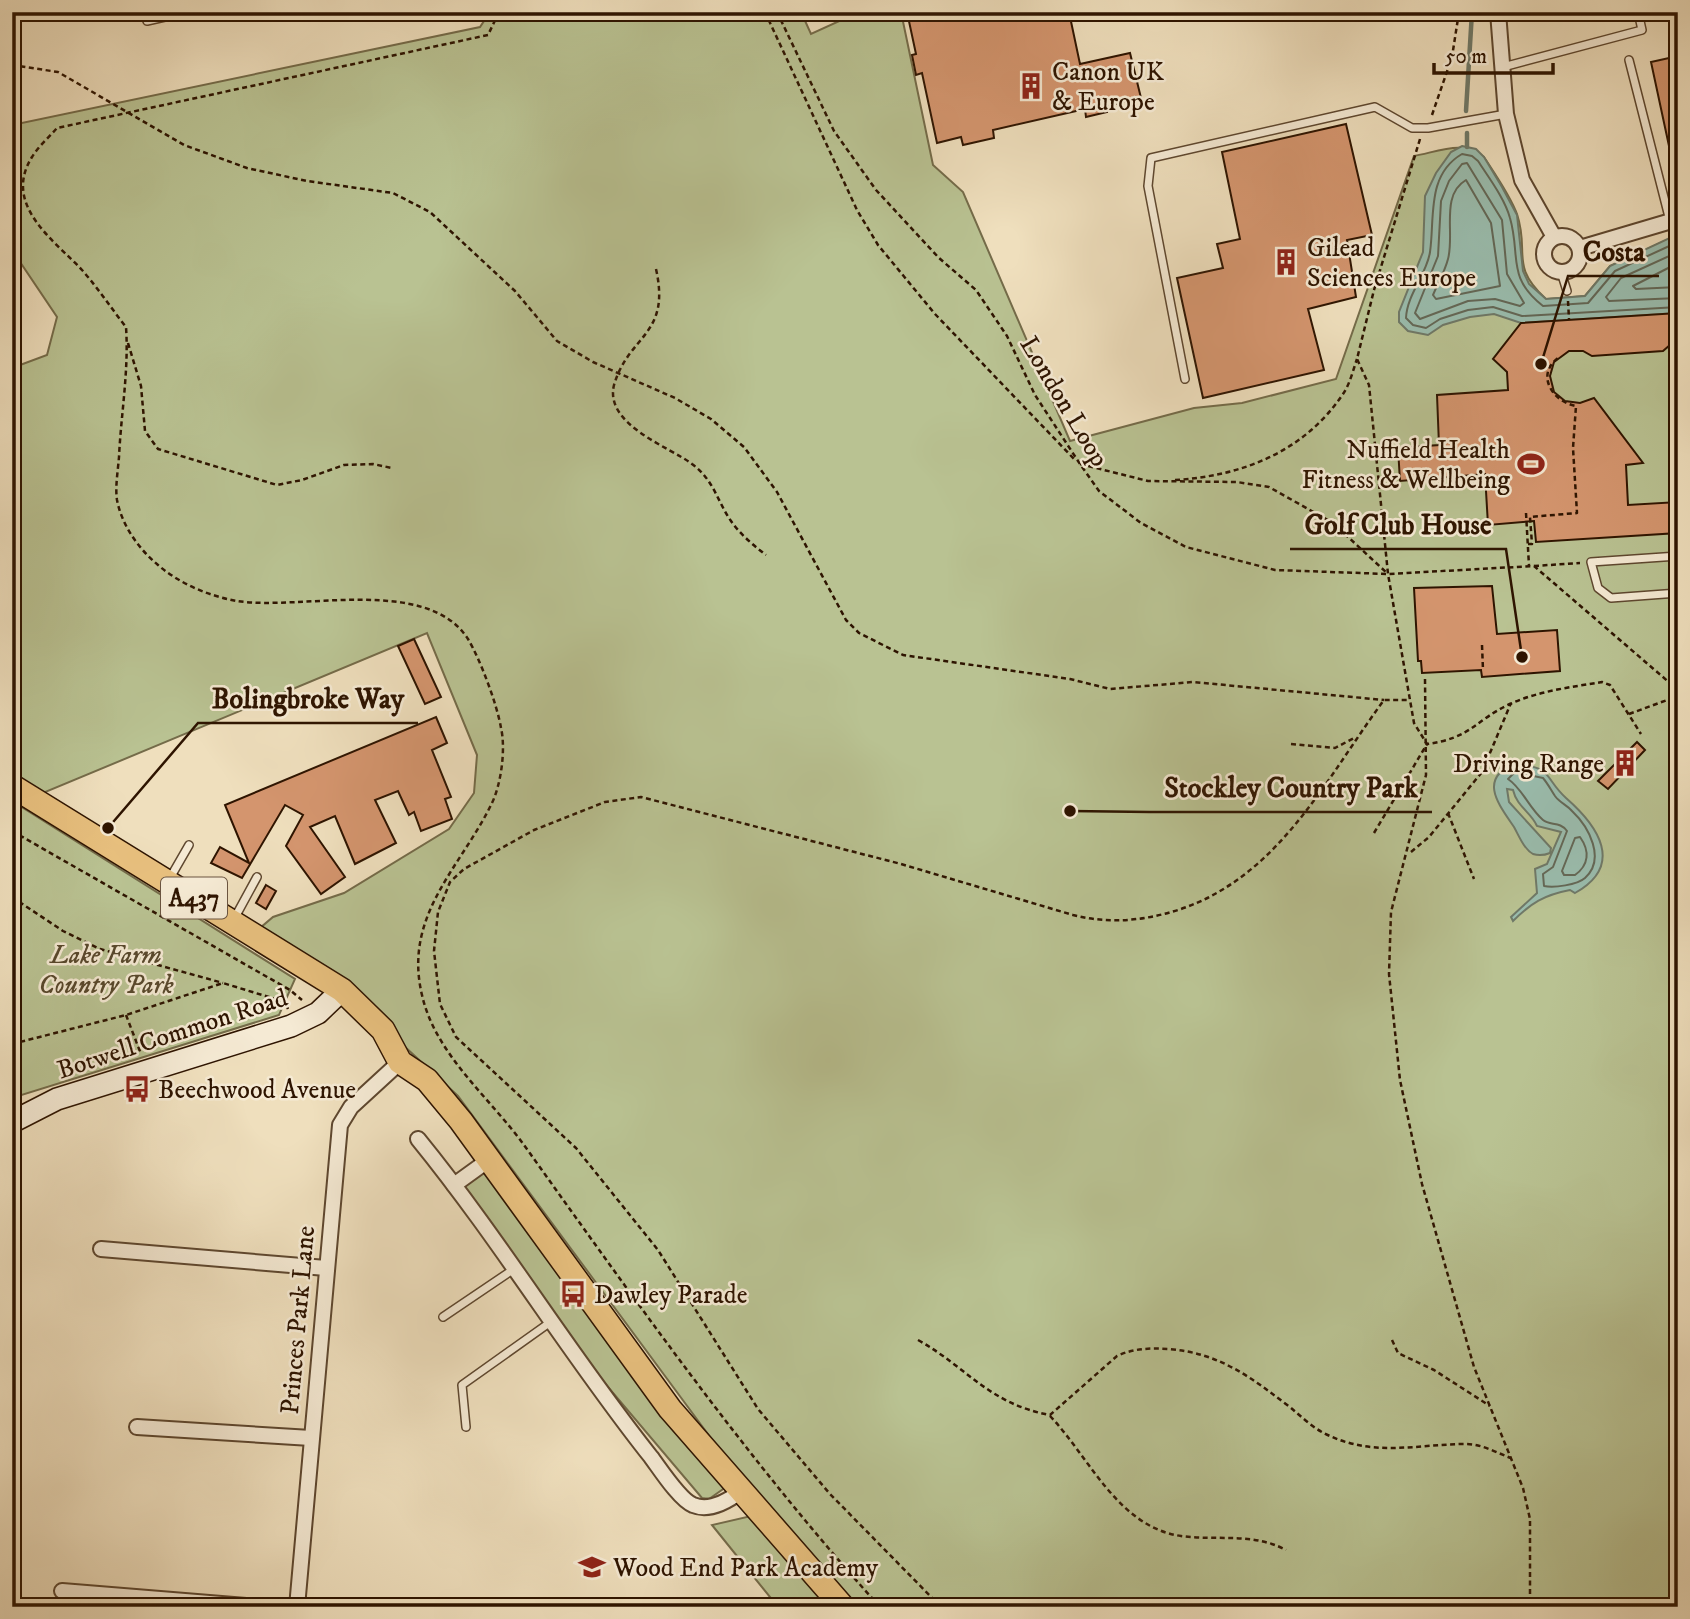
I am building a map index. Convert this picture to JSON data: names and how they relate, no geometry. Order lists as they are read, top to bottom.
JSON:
{
  "streets": {
    "main road": ["A437"],
    "street": ["Botwell Common Road", "Princes Park Lane"],
    "path": ["London Loop"]
  },
  "crossings": [
    ["A437", "Botwell Common Road"],
    ["A437", "Princes Park Lane"]
  ],
  "parks": ["Lake Farm Country Park"],
  "places": {
    "building": ["Canon UK & Europe", "Gilead Sciences Europe", "Driving Range"],
    "other": [
      "Costa",
      "Golf Club House",
      "Stockley Country Park",
      "Bolingbroke Way"
    ],
    "sports": ["Nuffield Health Fitness & Wellbeing"],
    "bus stop": ["Beechwood Avenue", "Dawley Parade"],
    "school or university": ["Wood End Park Academy"]
  },
  "scale_bar": "50 m"
}
